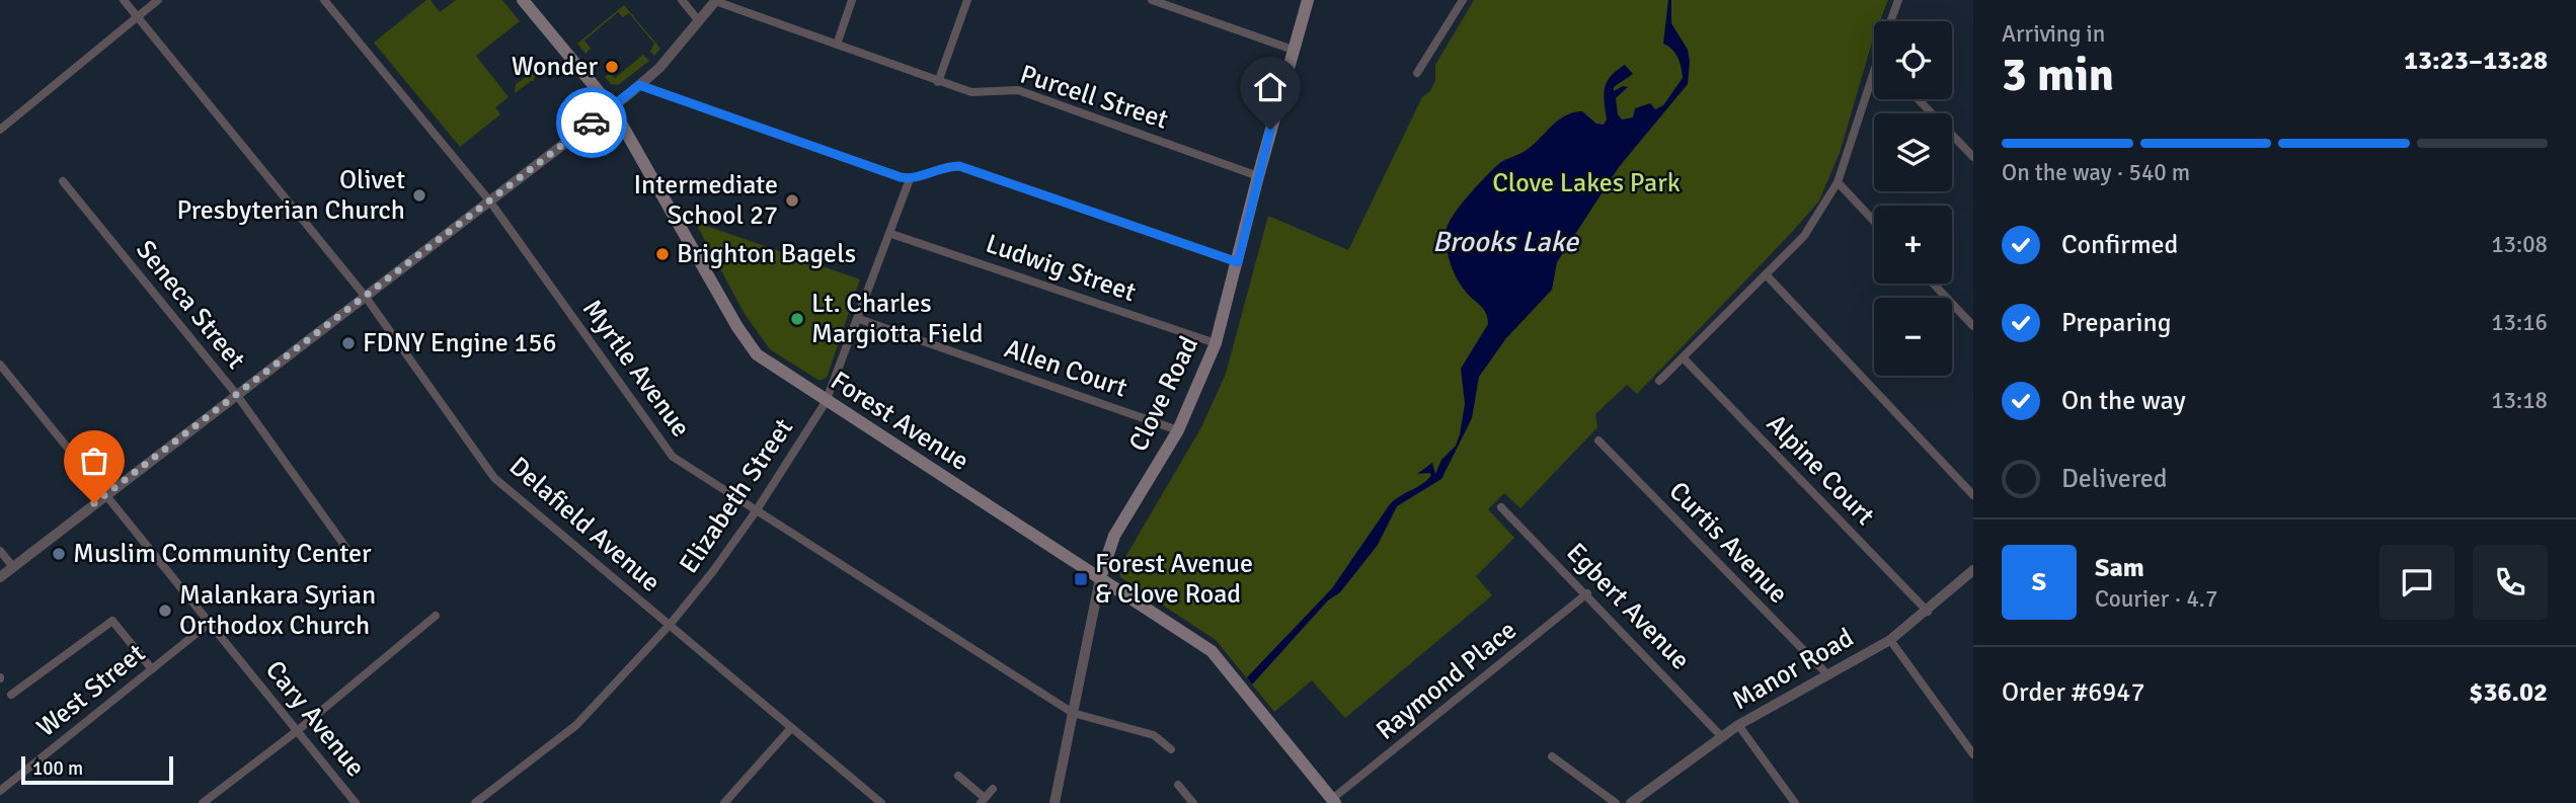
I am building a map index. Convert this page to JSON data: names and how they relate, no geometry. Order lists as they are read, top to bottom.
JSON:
{
  "streets": {
    "main road": ["Clove Road", "Forest Avenue"],
    "street": [
      "Purcell Street",
      "Ludwig Street",
      "Seneca Street",
      "Myrtle Avenue",
      "Allen Court",
      "Alpine Court",
      "Elizabeth Street",
      "Delafield Avenue",
      "Curtis Avenue",
      "Egbert Avenue",
      "Manor Road",
      "Raymond Place",
      "West Street",
      "Cary Avenue"
    ]
  },
  "crossings": [
    ["Purcell Street", "Clove Road"],
    ["Ludwig Street", "Clove Road"],
    ["Ludwig Street", "Elizabeth Street"],
    ["Myrtle Avenue", "Clove Road"],
    ["Myrtle Avenue", "Elizabeth Street"],
    ["Allen Court", "Clove Road"],
    ["Allen Court", "Elizabeth Street"],
    ["Clove Road", "Forest Avenue"],
    ["Forest Avenue", "Elizabeth Street"],
    ["Forest Avenue", "Raymond Place"],
    ["Alpine Court", "Manor Road"],
    ["Elizabeth Street", "Delafield Avenue"],
    ["Curtis Avenue", "Manor Road"],
    ["Egbert Avenue", "Manor Road"],
    ["Egbert Avenue", "Raymond Place"],
    ["West Street", "Cary Avenue"]
  ],
  "water": ["Brooks Lake"],
  "parks": ["Clove Lakes Park"],
  "places": {
    "other": [
      "Wonder",
      "Olivet Presbyterian Church",
      "Intermediate School 27",
      "Brighton Bagels",
      "Lt. Charles Margiotta Field",
      "FDNY Engine 156",
      "Muslim Community Center",
      "Malankara Syrian Orthodox Church"
    ],
    "transit": ["Forest Avenue & Clove Road"]
  },
  "scale_bar": "100 m",
  "page": {
    "heading": ["3 min", "Arriving in", "13:23–13:28"],
    "panel": [
      "Sam",
      "Courier · 4.7",
      "Order #6947",
      "$36.02"
    ],
    "map_buttons": ["+", "−"],
    "bar": "On the way · 540 m",
    "list": [
      ["Confirmed", "13:08"],
      ["Preparing", "13:16"],
      ["On the way", "13:18"],
      "Delivered"
    ],
    "round": "S",
    "scale": "100 m"
  }
}
